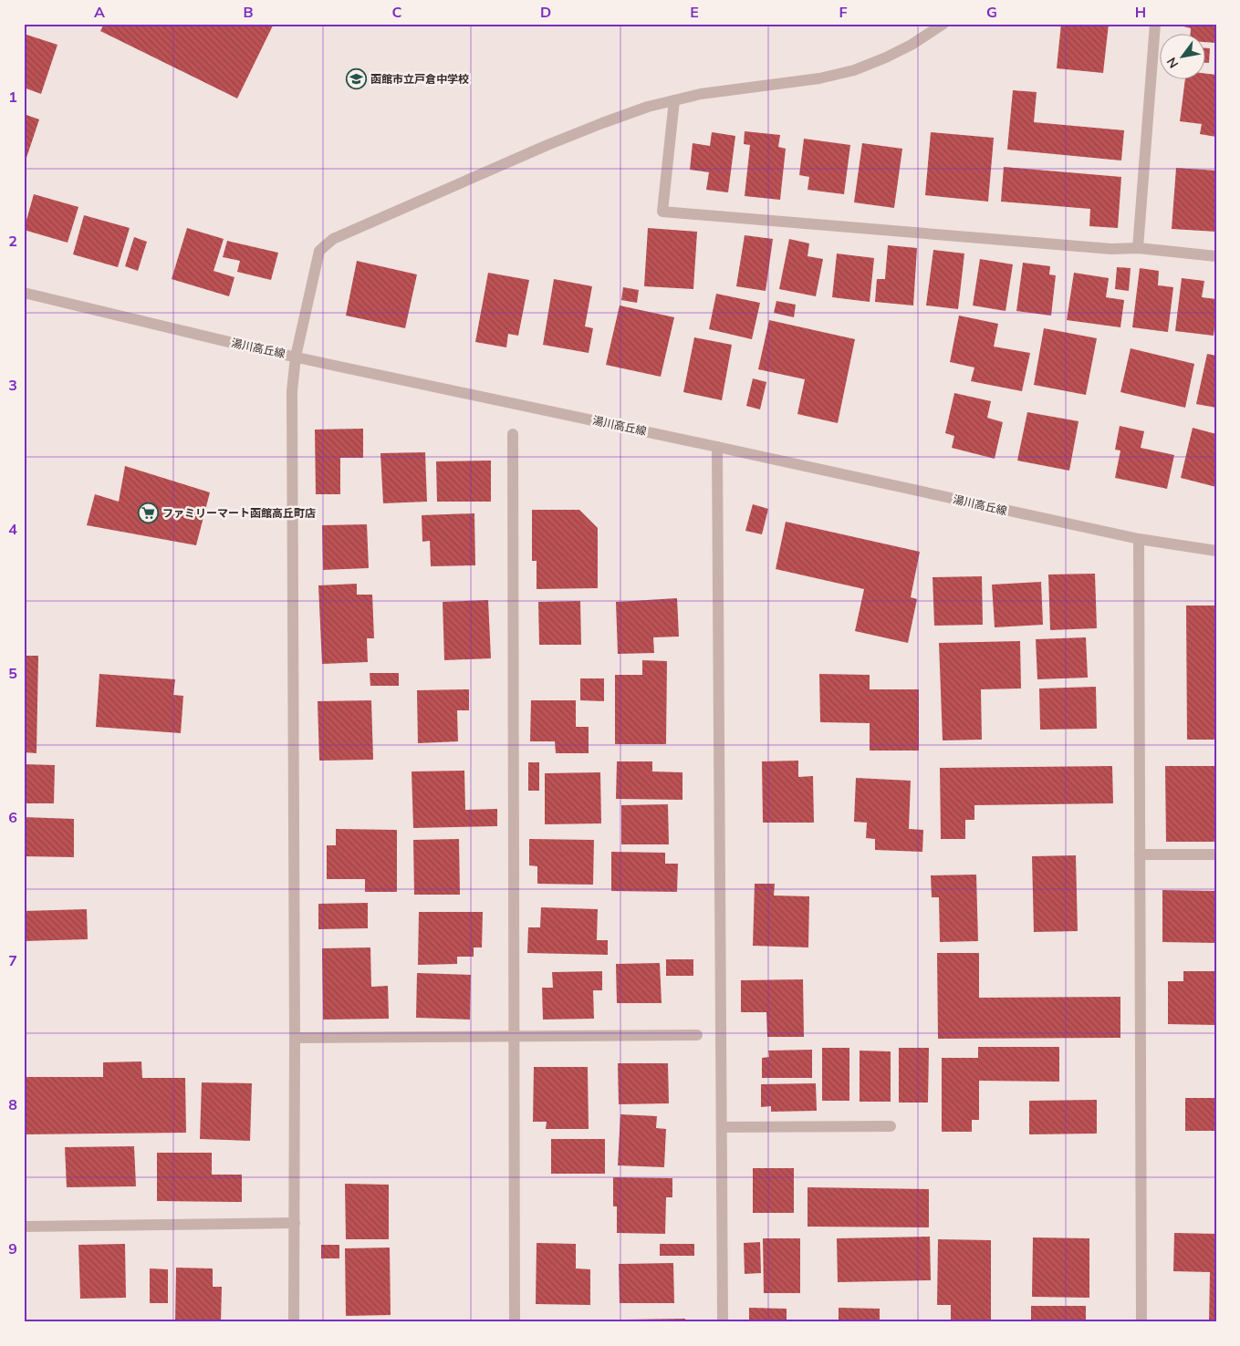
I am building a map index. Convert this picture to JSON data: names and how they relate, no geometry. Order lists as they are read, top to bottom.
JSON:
{
  "streets": {
    "street": ["湯川高丘線"]
  },
  "places": {
    "school or university": ["函館市立戸倉中学校"],
    "supermarket": ["ファミリーマート函館高丘町店"]
  },
  "north": "bottom left",
  "grid": {
    "columns": [
      "A",
      "B",
      "C",
      "D",
      "E",
      "F",
      "G",
      "H"
    ],
    "rows": [
      "1",
      "2",
      "3",
      "4",
      "5",
      "6",
      "7",
      "8",
      "9"
    ]
  }
}
